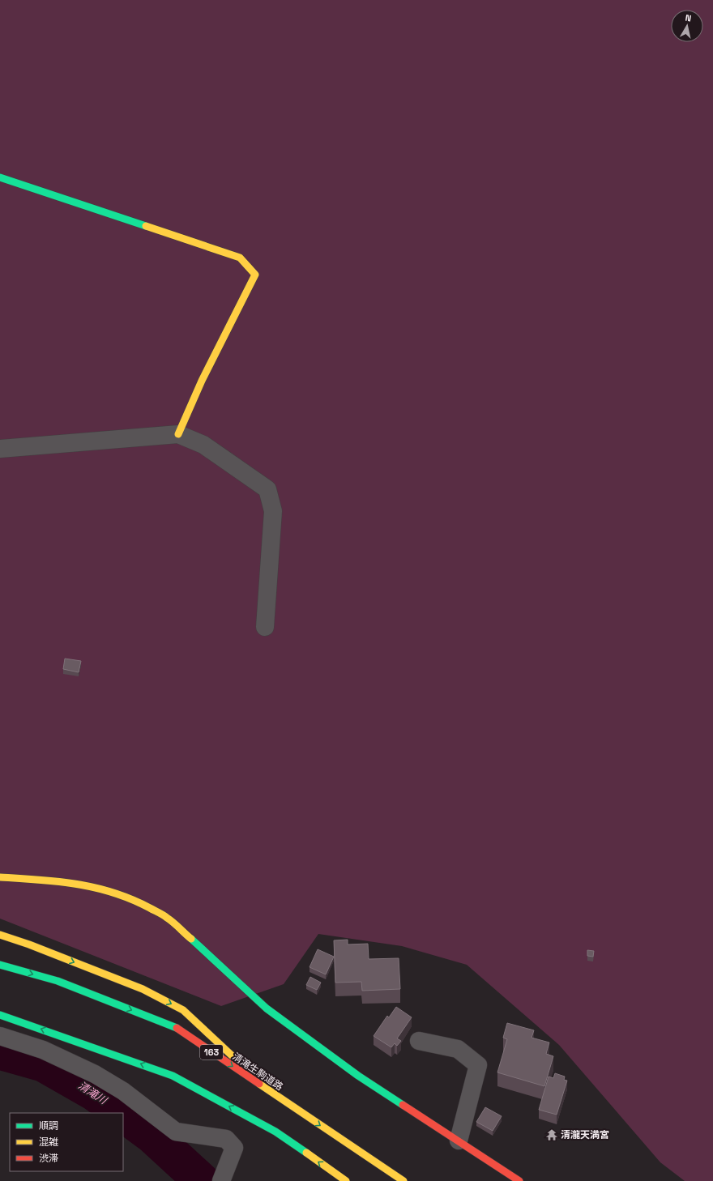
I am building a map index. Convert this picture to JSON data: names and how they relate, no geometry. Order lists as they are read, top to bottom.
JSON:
{
  "streets": {
    "main road": ["163", "清滝生駒道路"]
  },
  "crossings": [
    ["163", "清滝生駒道路"]
  ],
  "water": ["清滝川"],
  "places": {
    "temple": ["清瀧天満宮"]
  },
  "legend": ["順調", "混雑", "渋滞"],
  "north": "top"
}
